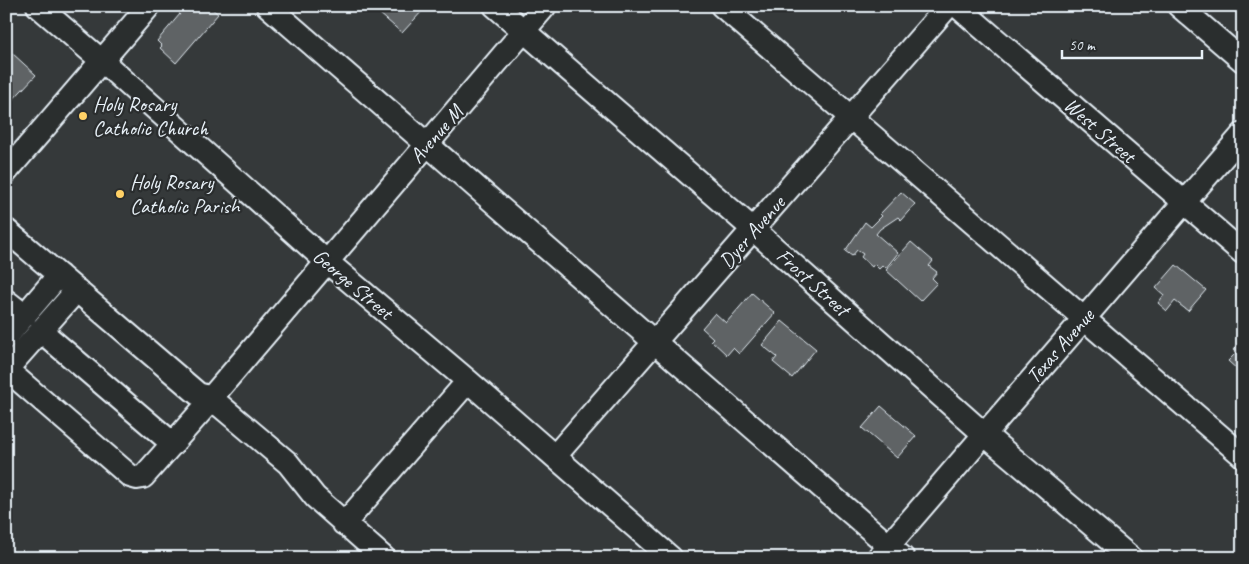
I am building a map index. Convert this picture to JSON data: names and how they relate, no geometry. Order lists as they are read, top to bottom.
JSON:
{
  "streets": {
    "street": [
      "West Street",
      "Avenue M",
      "Dyer Avenue",
      "Frost Street",
      "George Street",
      "Texas Avenue"
    ]
  },
  "crossings": [
    ["West Street", "Texas Avenue"],
    ["Avenue M", "Frost Street"],
    ["Avenue M", "George Street"],
    ["Dyer Avenue", "Frost Street"],
    ["Dyer Avenue", "George Street"],
    ["Frost Street", "Texas Avenue"]
  ],
  "places": ["Holy Rosary Catholic Church", "Holy Rosary Catholic Parish"],
  "scale_bar": "50 m"
}
